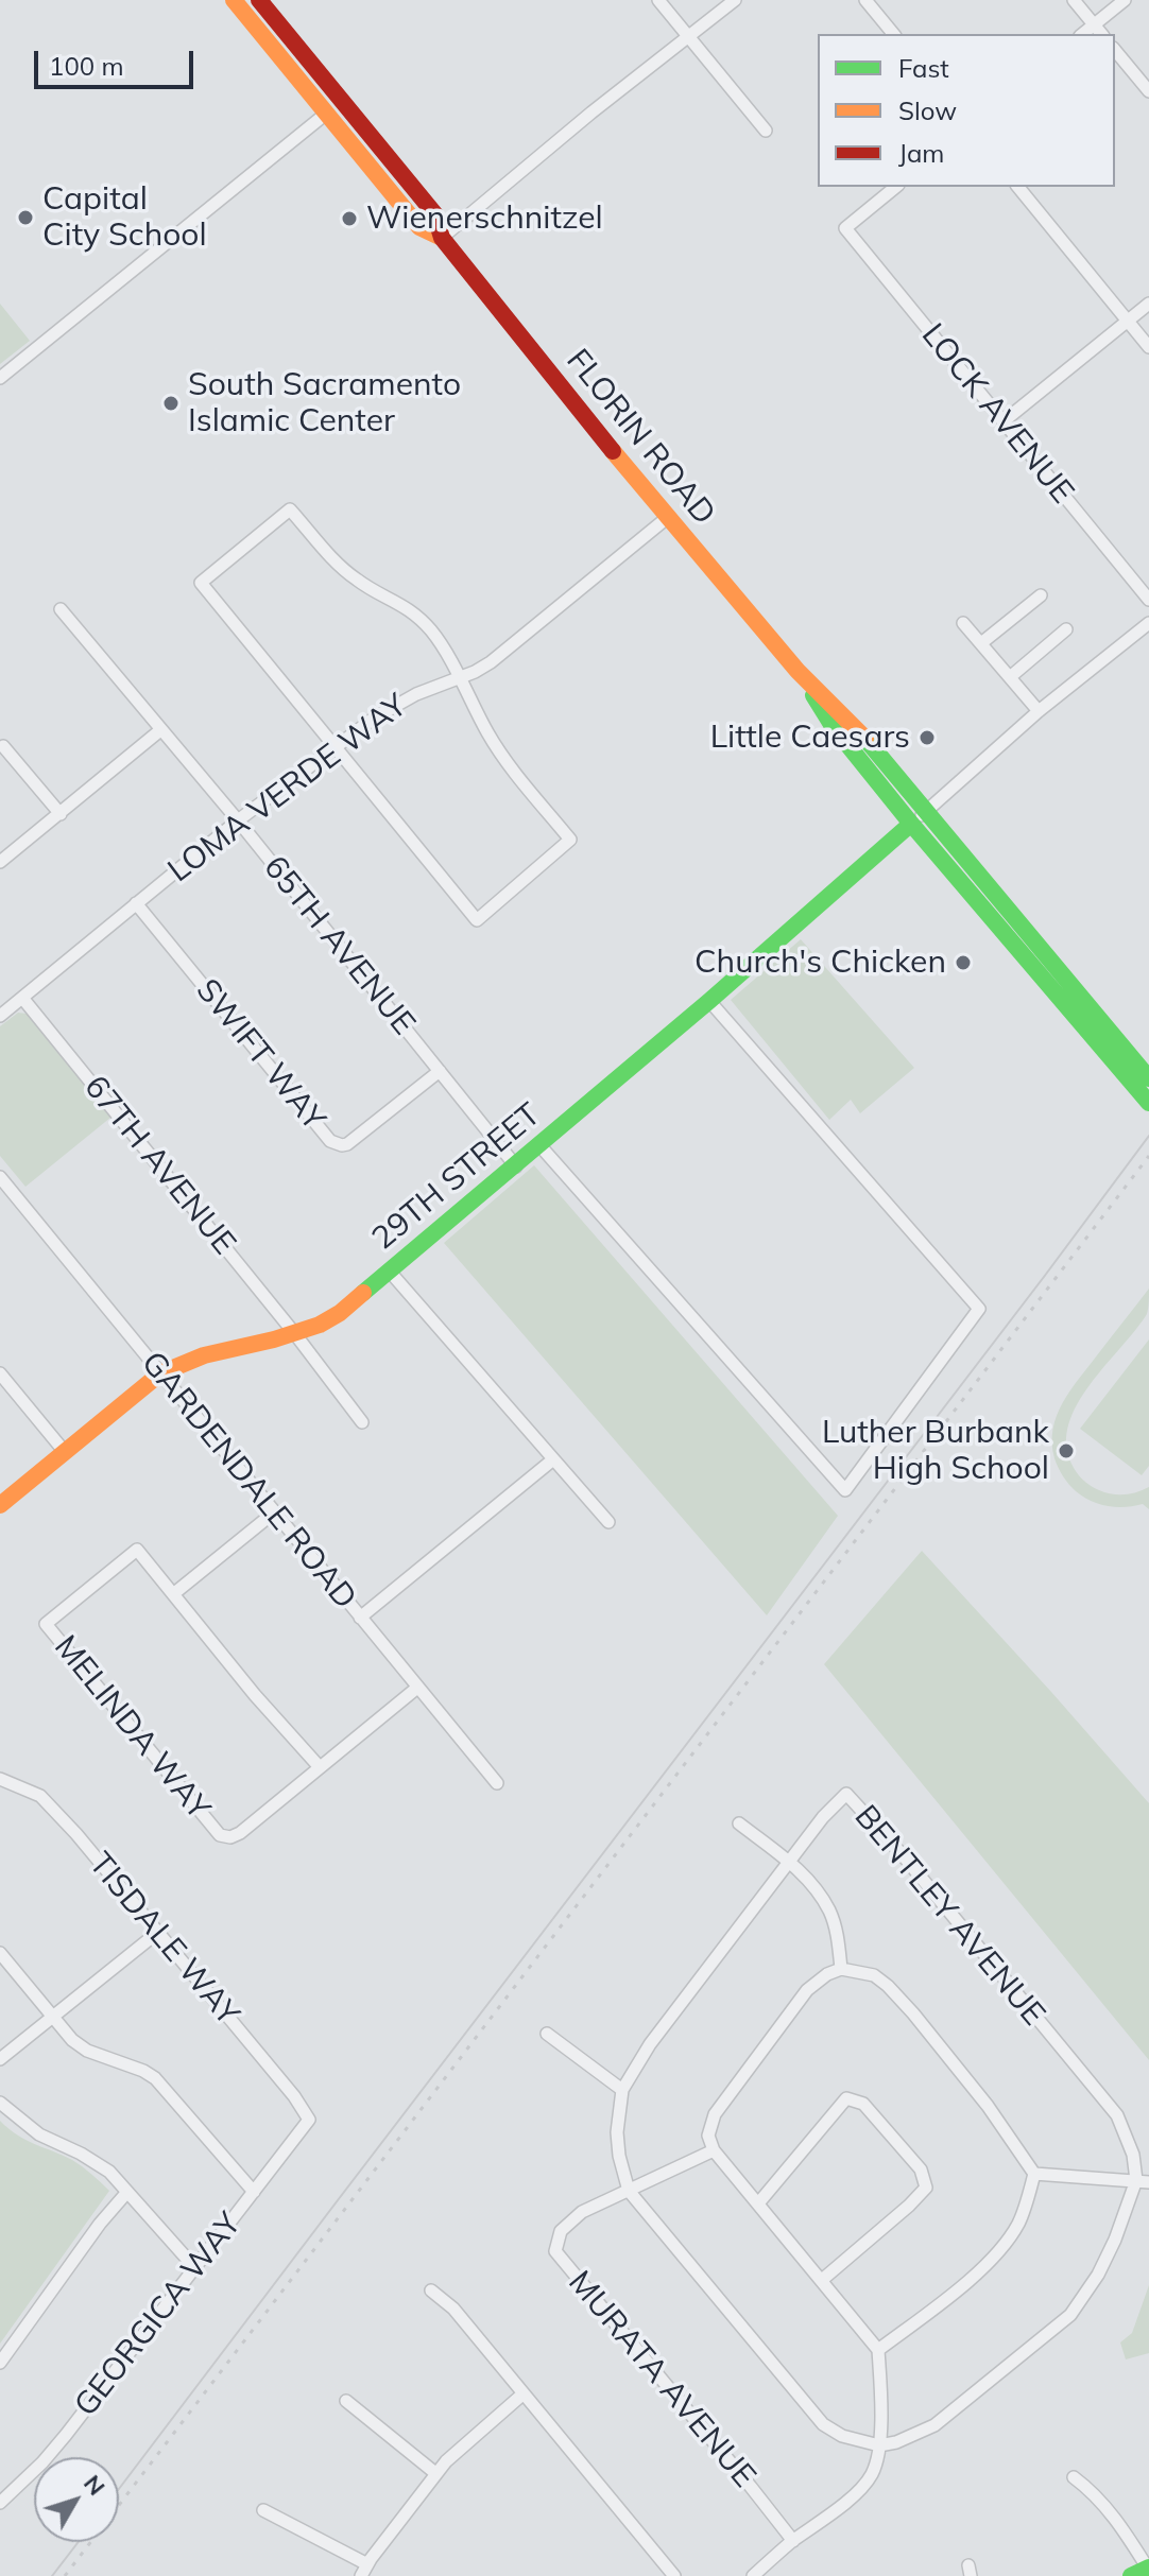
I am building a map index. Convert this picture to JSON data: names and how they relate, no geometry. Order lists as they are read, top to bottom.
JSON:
{
  "streets": {
    "main road": ["FLORIN ROAD", "29TH STREET"],
    "street": [
      "LOCK AVENUE",
      "LOMA VERDE WAY",
      "65TH AVENUE",
      "SWIFT WAY",
      "67TH AVENUE",
      "GARDENDALE ROAD",
      "MELINDA WAY",
      "BENTLEY AVENUE",
      "TISDALE WAY",
      "GEORGICA WAY",
      "MURATA AVENUE"
    ]
  },
  "crossings": [
    ["FLORIN ROAD", "LOMA VERDE WAY"],
    ["FLORIN ROAD", "29TH STREET"],
    ["LOMA VERDE WAY", "65TH AVENUE"],
    ["LOMA VERDE WAY", "SWIFT WAY"],
    ["LOMA VERDE WAY", "67TH AVENUE"],
    ["65TH AVENUE", "SWIFT WAY"],
    ["65TH AVENUE", "29TH STREET"],
    ["67TH AVENUE", "29TH STREET"],
    ["29TH STREET", "GARDENDALE ROAD"],
    ["GARDENDALE ROAD", "MELINDA WAY"],
    ["BENTLEY AVENUE", "MURATA AVENUE"],
    ["TISDALE WAY", "GEORGICA WAY"]
  ],
  "places": [
    "Capital City School",
    "Wienerschnitzel",
    "South Sacramento Islamic Center",
    "Little Caesars",
    "Church's Chicken",
    "Luther Burbank High School"
  ],
  "legend": ["Fast", "Slow", "Jam"],
  "scale_bar": "100 m",
  "north": "top right"
}
